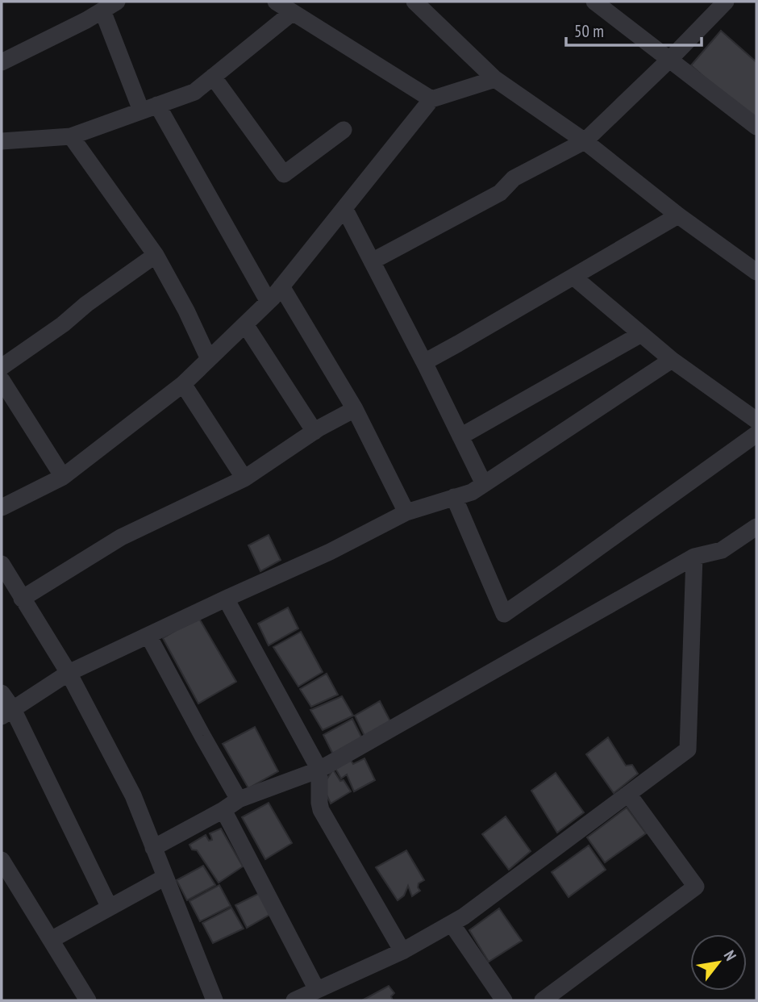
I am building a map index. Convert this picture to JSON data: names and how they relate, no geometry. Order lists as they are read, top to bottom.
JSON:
{
  "scale_bar": "50 m",
  "north": "top right"
}
